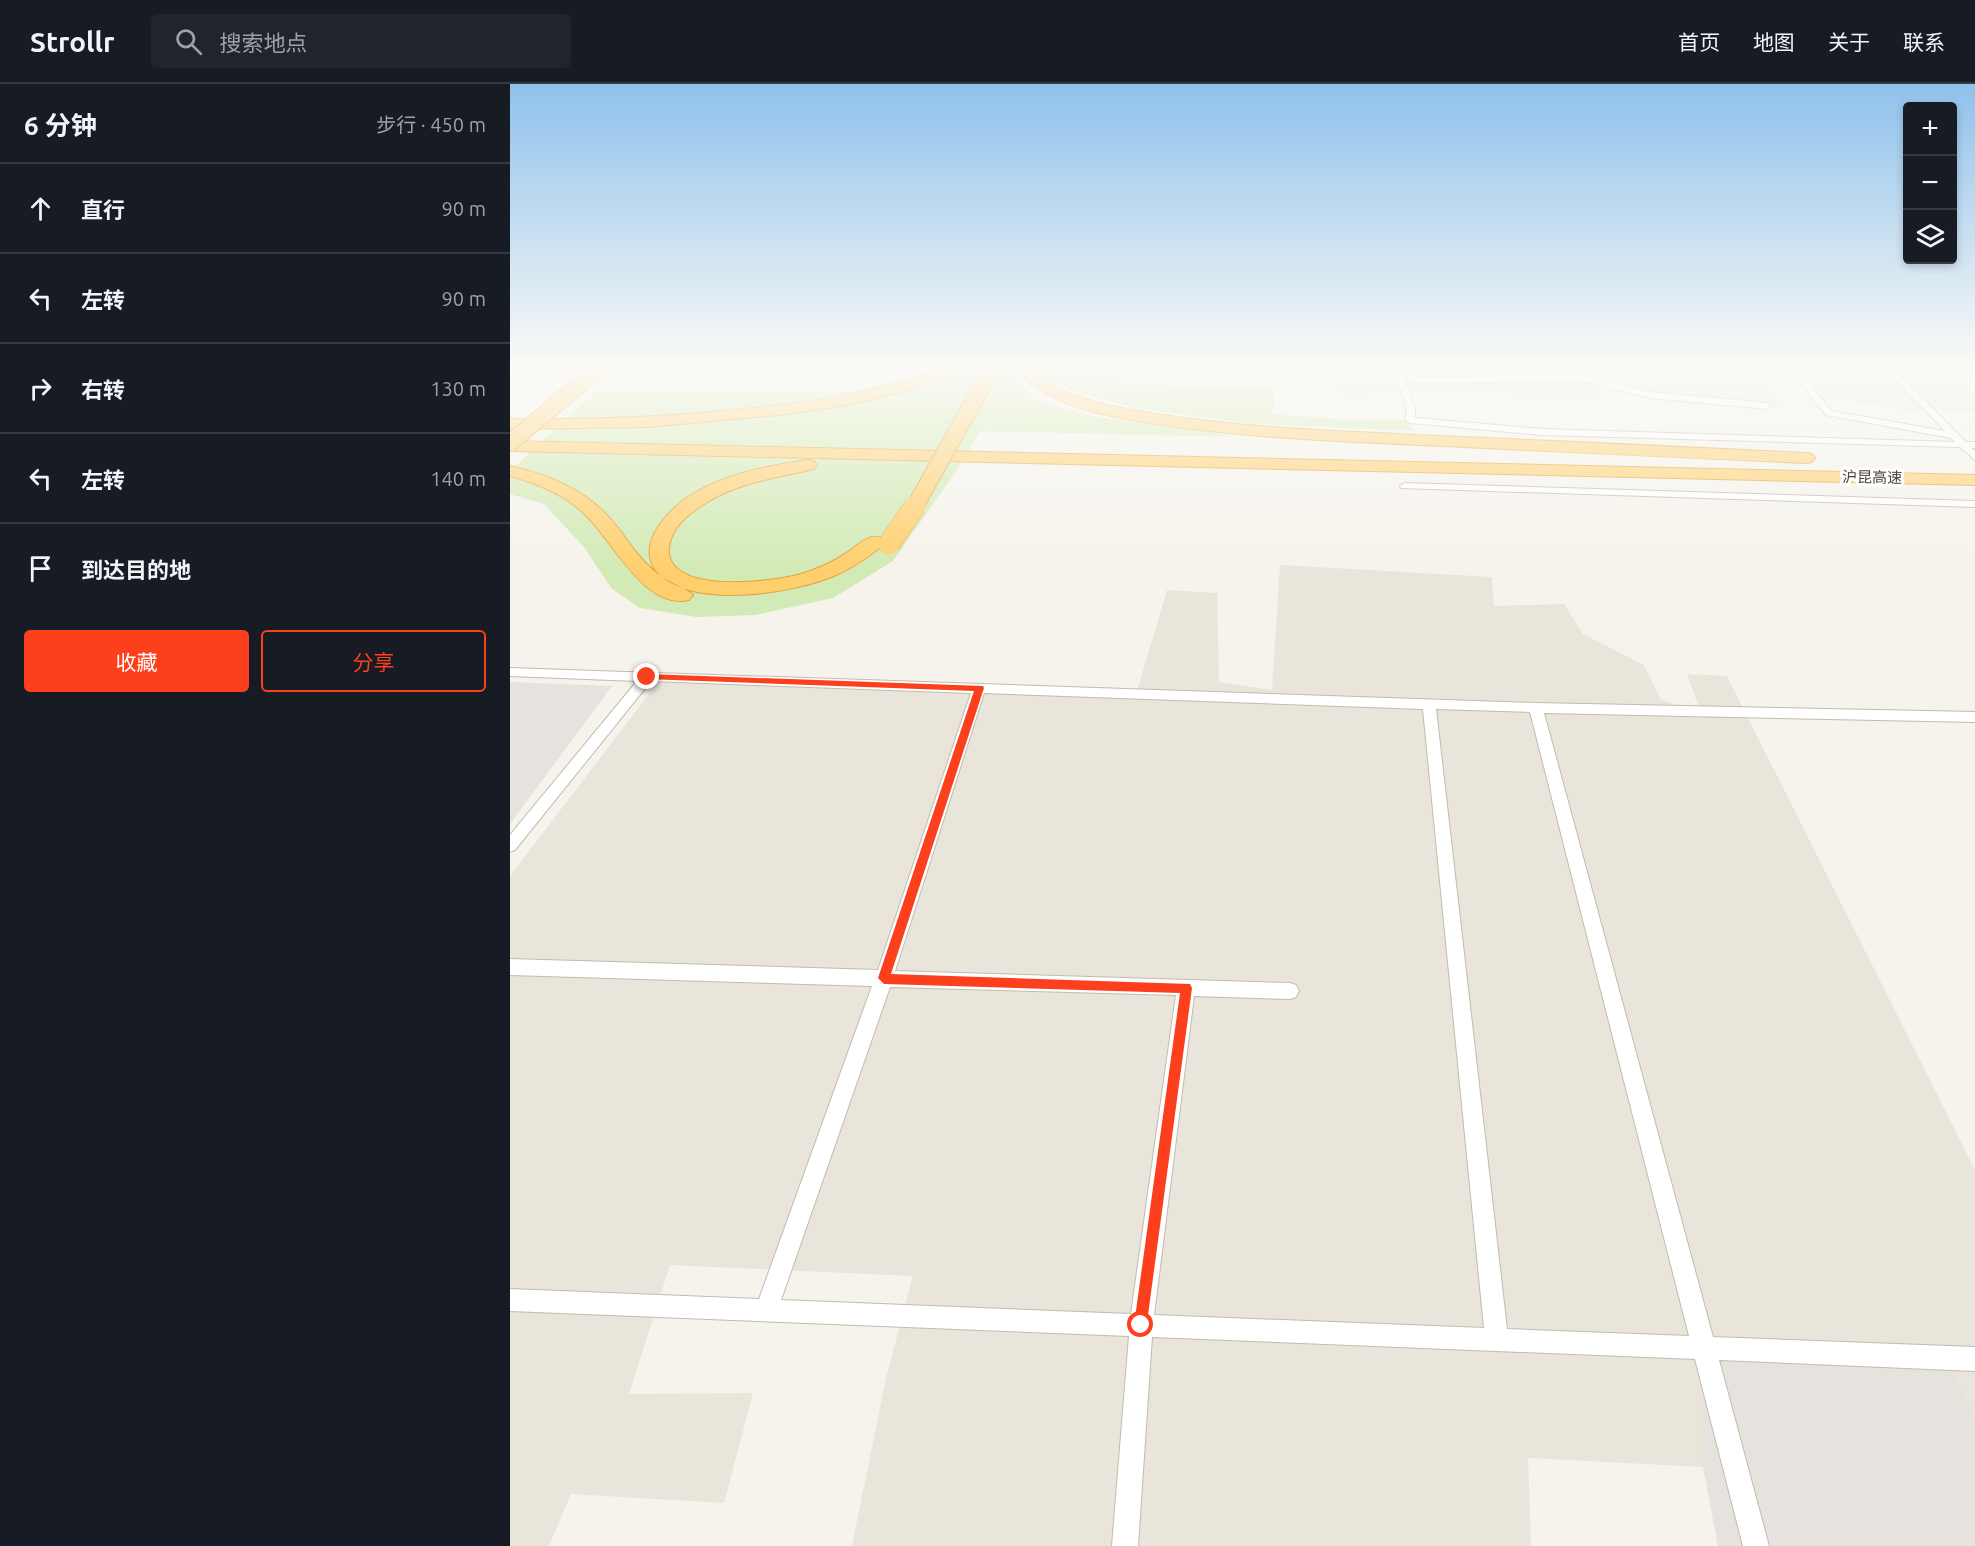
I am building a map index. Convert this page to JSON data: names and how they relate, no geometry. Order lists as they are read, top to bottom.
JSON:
{
  "streets": {
    "highway": ["沪昆高速"]
  },
  "page": {
    "header": "Strollr",
    "search": "搜索地点",
    "nav": [
      "首页",
      "地图",
      "关于",
      "联系"
    ],
    "heading": ["6 分钟", "步行 · 450 m"],
    "map_buttons": ["+", "−"],
    "list": [
      ["直行", "90 m"],
      ["左转", "90 m"],
      ["右转", "130 m"],
      ["左转", "140 m"],
      "到达目的地"
    ],
    "buttons": ["收藏", "分享"]
  }
}
